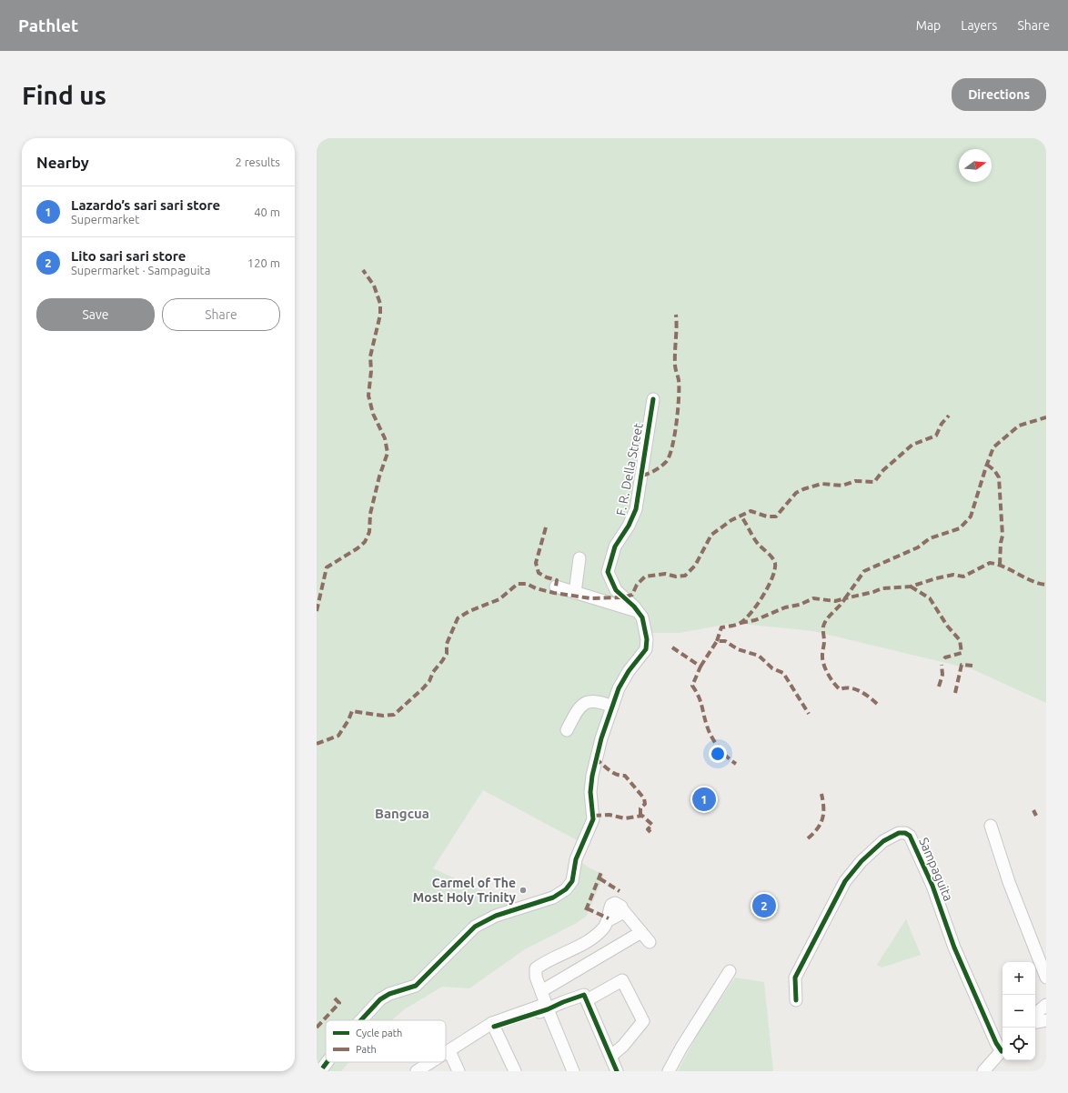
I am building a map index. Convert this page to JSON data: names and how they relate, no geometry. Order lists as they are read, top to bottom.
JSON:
{
  "streets": {
    "street": ["F. R. Della Street", "Sampaguita"]
  },
  "districts": ["Bangcua"],
  "places": ["Carmel of The Most Holy Trinity"],
  "legend": ["Cycle path", "Path"],
  "north": "right",
  "page": {
    "header": "Pathlet",
    "nav": ["Map", "Layers", "Share"],
    "buttons": [
      "Directions",
      ["Save", "Share"]
    ],
    "title": "Find us",
    "heading": ["Nearby", "2 results"],
    "list": [
      {
        "mark": "1",
        "name": "Lazardo’s sari sari store",
        "note": "Supermarket",
        "value": "40 m"
      },
      {
        "mark": "2",
        "name": "Lito sari sari store",
        "note": "Supermarket · Sampaguita",
        "value": "120 m"
      }
    ],
    "pins": ["1", "2"],
    "map_buttons": ["+", "−"]
  }
}
